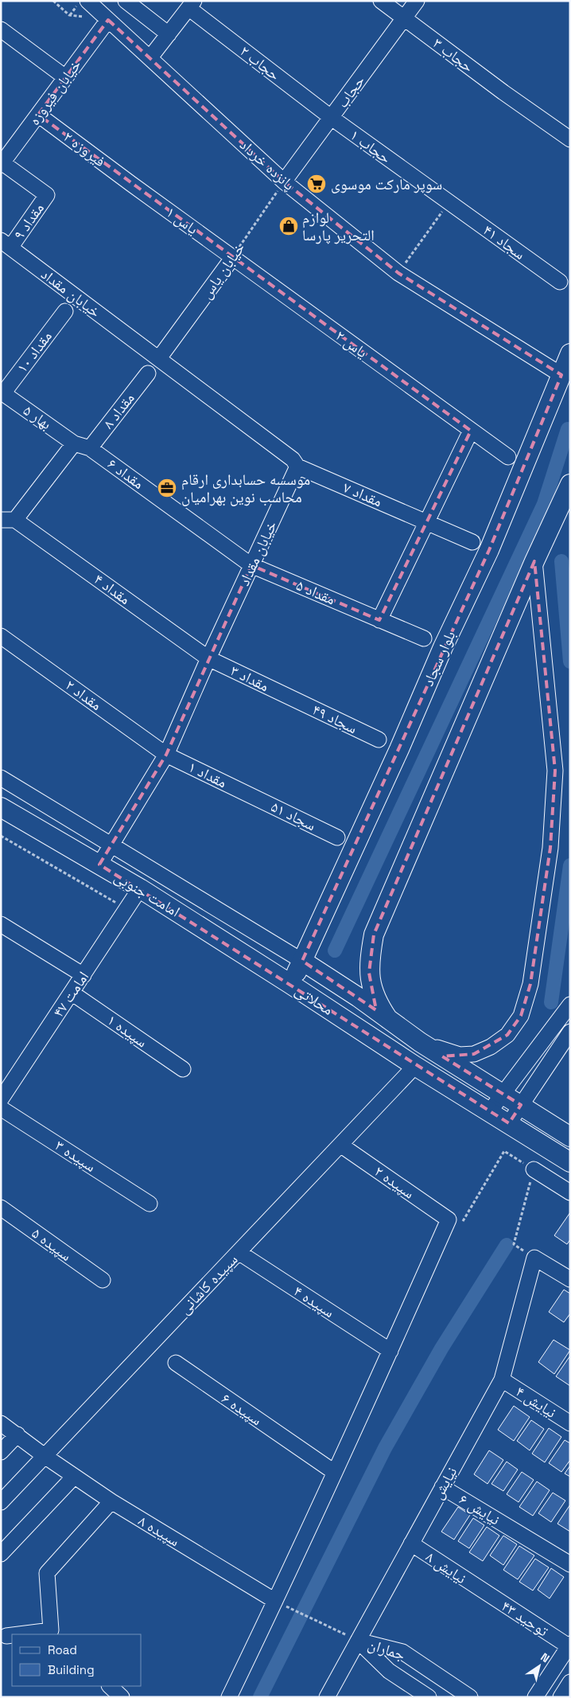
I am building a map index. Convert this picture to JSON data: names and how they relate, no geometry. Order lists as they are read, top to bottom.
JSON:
{
  "streets": {
    "main road": ["بلوار سجاد", "امامت جنوبی", "محلاتی"],
    "street": [
      "حجاب ۳",
      "حجاب ۲",
      "حجاب",
      "خیابان فیروزه",
      "حجاب ۱",
      "فیروزه ۲",
      "پانزده خرداد",
      "یاس ۱",
      "مقداد ۹",
      "سجاد ۴۱",
      "خیابان یاس",
      "خیابان مقداد",
      "یاس ۲",
      "مقداد ۱۰",
      "مقداد ۸",
      "بهار ۵",
      "مقداد ۶",
      "مقداد ۷",
      "مقداد ۴",
      "مقداد ۵",
      "مقداد ۳",
      "مقداد ۲",
      "سجاد ۴۹",
      "مقداد ۱",
      "سجاد ۵۱",
      "امامت ۴۷",
      "سپیده ۱",
      "سپیده ۳",
      "سپیده ۲",
      "سپیده ۵",
      "سپیده کاشانی",
      "سپیده ۴",
      "نیایش ۴",
      "سپیده ۶",
      "نیایش",
      "نیایش ۶",
      "سپیده ۸",
      "نیایش ۸",
      "توحید ۴۳",
      "جماران"
    ]
  },
  "crossings": [
    ["حجاب ۳", "حجاب"],
    ["حجاب ۲", "حجاب"],
    ["حجاب ۲", "حجاب ۱"],
    ["حجاب", "حجاب ۱"],
    ["حجاب", "پانزده خرداد"],
    ["حجاب", "خیابان یاس"],
    ["خیابان فیروزه", "فیروزه ۲"],
    ["خیابان فیروزه", "پانزده خرداد"],
    ["خیابان فیروزه", "مقداد ۹"],
    ["حجاب ۱", "سجاد ۴۱"],
    ["فیروزه ۲", "یاس ۱"],
    ["پانزده خرداد", "خیابان یاس"],
    ["پانزده خرداد", "بلوار سجاد"],
    ["یاس ۱", "خیابان یاس"],
    ["یاس ۱", "یاس ۲"],
    ["مقداد ۹", "خیابان مقداد"],
    ["خیابان یاس", "خیابان مقداد"],
    ["خیابان یاس", "یاس ۲"],
    ["خیابان مقداد", "مقداد ۶"],
    ["خیابان مقداد", "مقداد ۷"],
    ["خیابان مقداد", "مقداد ۴"],
    ["خیابان مقداد", "مقداد ۵"],
    ["خیابان مقداد", "مقداد ۳"],
    ["خیابان مقداد", "مقداد ۲"],
    ["خیابان مقداد", "مقداد ۱"],
    ["خیابان مقداد", "امامت جنوبی"],
    ["مقداد ۱۰", "بهار ۵"],
    ["مقداد ۸", "مقداد ۶"],
    ["بهار ۵", "مقداد ۶"],
    ["مقداد ۶", "مقداد ۵"],
    ["مقداد ۴", "مقداد ۳"],
    ["بلوار سجاد", "محلاتی"],
    ["مقداد ۳", "سجاد ۴۹"],
    ["مقداد ۲", "مقداد ۱"],
    ["مقداد ۱", "سجاد ۵۱"],
    ["امامت جنوبی", "امامت ۴۷"],
    ["امامت جنوبی", "محلاتی"],
    ["امامت ۴۷", "سپیده ۱"],
    ["محلاتی", "سپیده کاشانی"],
    ["سپیده ۲", "سپیده کاشانی"],
    ["سپیده کاشانی", "سپیده ۴"],
    ["سپیده کاشانی", "سپیده ۸"],
    ["نیایش ۴", "نیایش"],
    ["نیایش", "نیایش ۶"],
    ["نیایش", "نیایش ۸"],
    ["نیایش", "جماران"],
    ["نیایش ۸", "توحید ۴۳"]
  ],
  "places": {
    "supermarket": ["سوپر مارکت موسوی"],
    "shop": ["لوازم التحریر پارسا"],
    "office": ["موسسه حسابداری ارقام محاسب نوین بهرامیان"]
  },
  "legend": ["Road", "Building"],
  "north": "top right"
}
